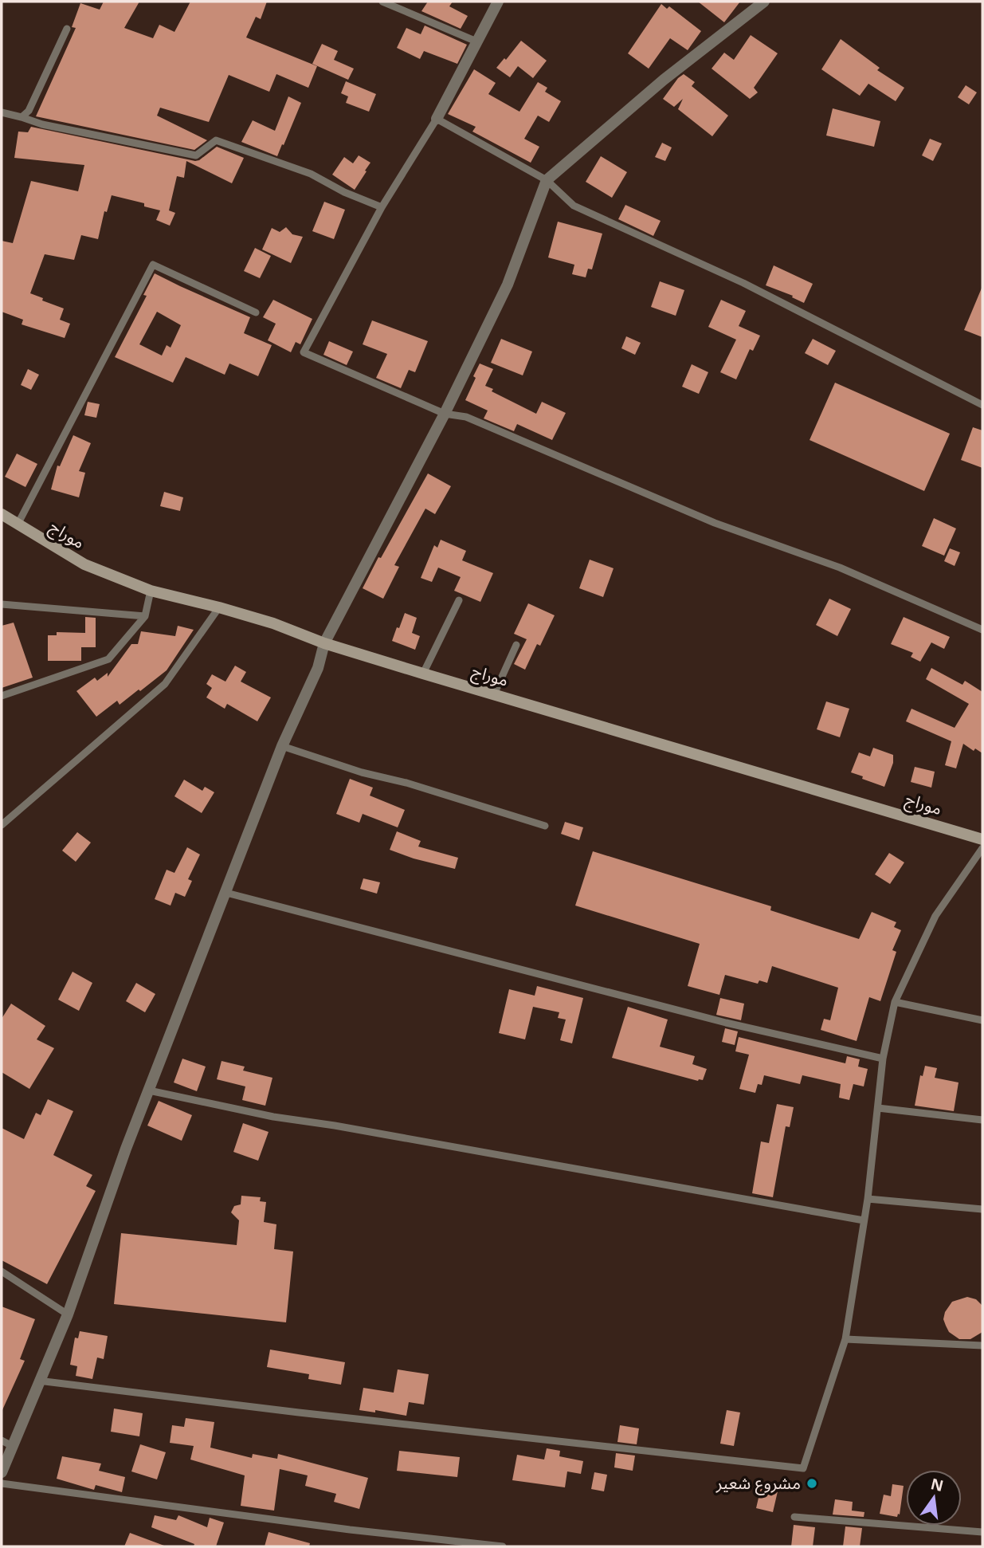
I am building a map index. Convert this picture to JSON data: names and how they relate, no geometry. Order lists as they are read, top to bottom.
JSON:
{
  "streets": {
    "main road": ["موراج"]
  },
  "places": ["مشروع شعير"],
  "north": "top"
}
